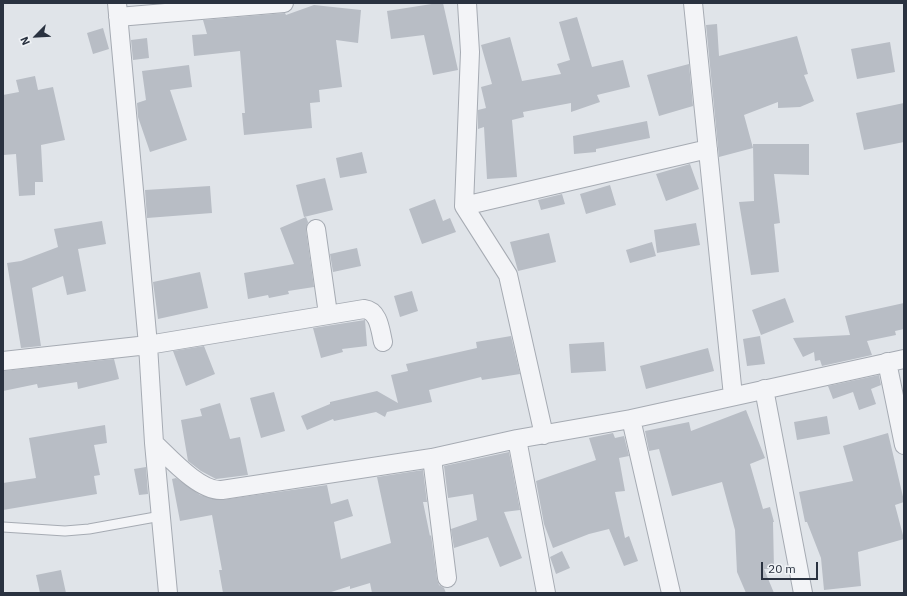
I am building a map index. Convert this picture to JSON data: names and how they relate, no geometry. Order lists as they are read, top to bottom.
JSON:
{
  "scale_bar": "20 m",
  "north": "bottom left"
}
